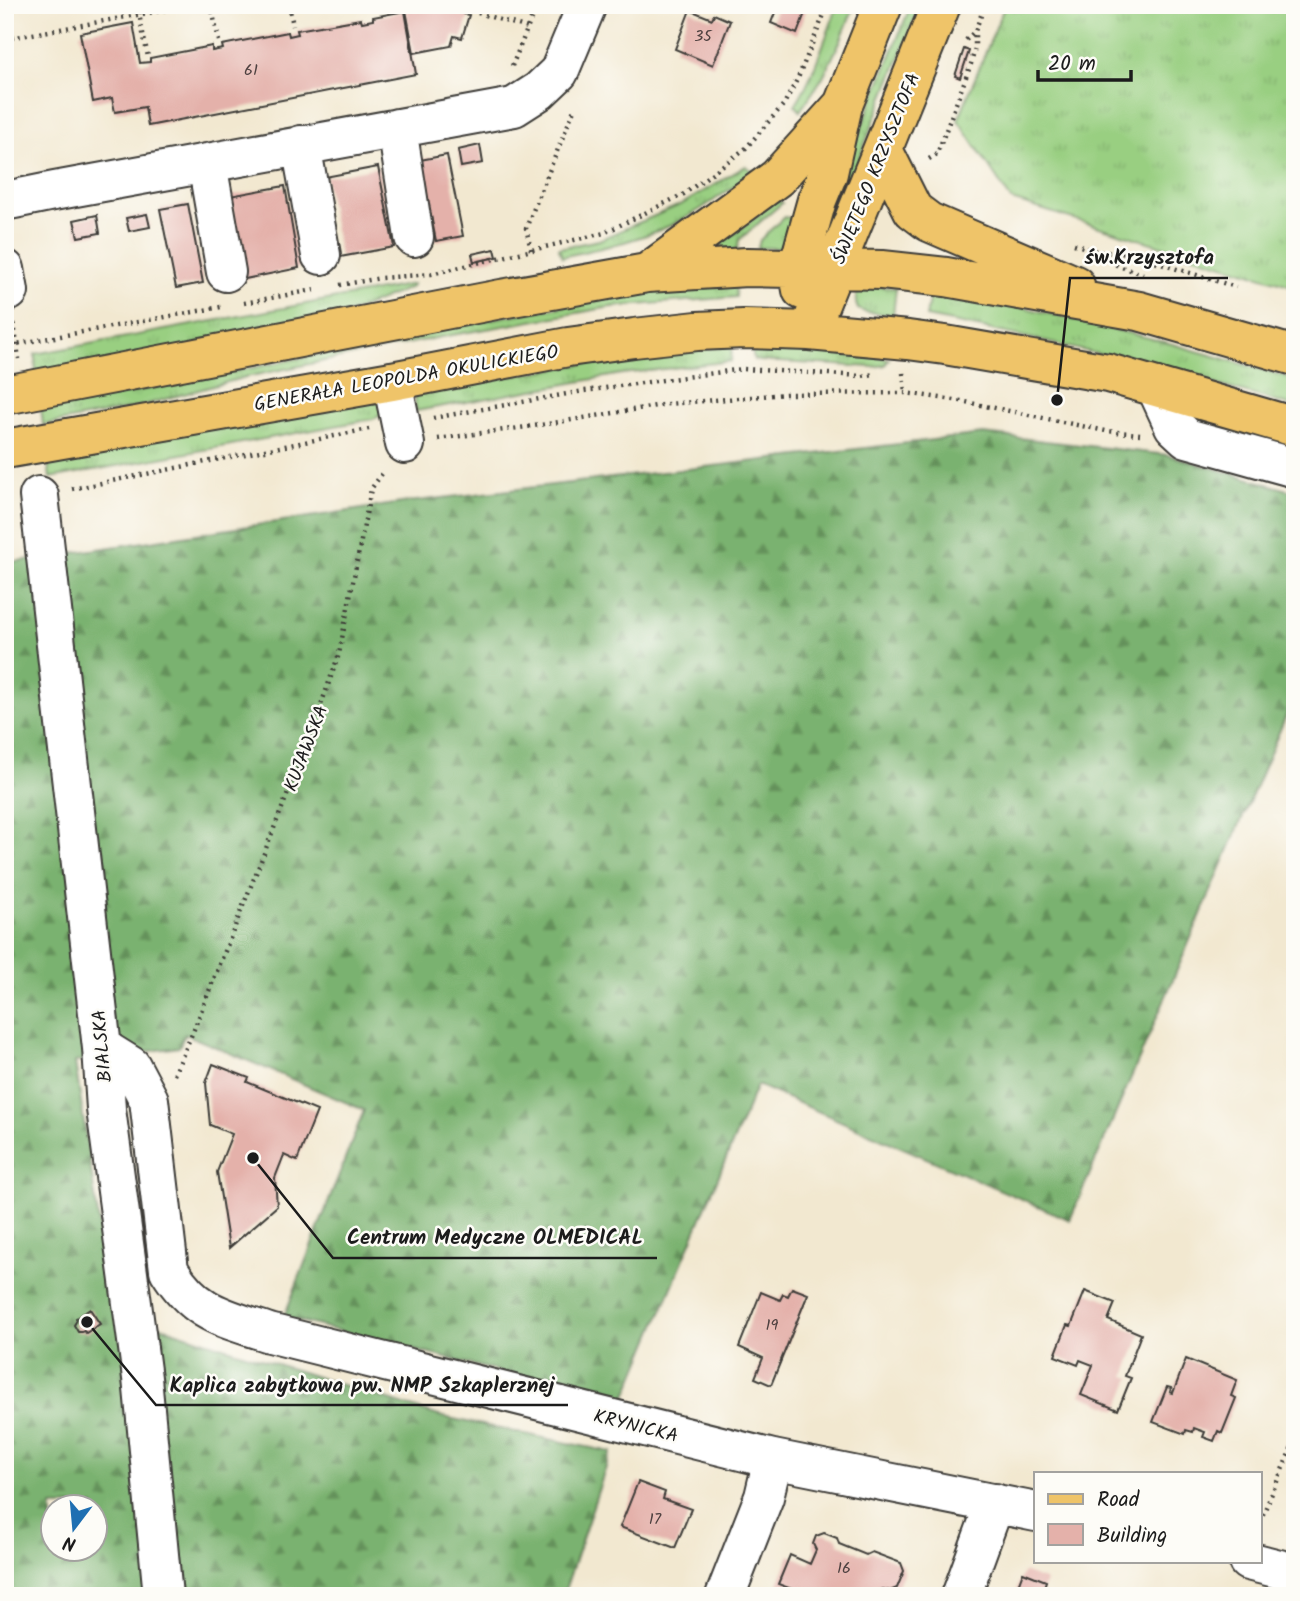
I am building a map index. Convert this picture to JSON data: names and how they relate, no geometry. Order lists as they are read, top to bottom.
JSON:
{
  "streets": {
    "main road": ["ŚWIĘTEGO KRZYSZTOFA", "GENERAŁA LEOPOLDA OKULICKIEGO"],
    "street": ["BIALSKA", "KRYNICKA"],
    "path": ["KUJAWSKA"]
  },
  "crossings": [
    ["ŚWIĘTEGO KRZYSZTOFA", "GENERAŁA LEOPOLDA OKULICKIEGO"],
    ["KUJAWSKA", "KRYNICKA"],
    ["BIALSKA", "KRYNICKA"]
  ],
  "places": ["św.Krzysztofa", "Centrum Medyczne OLMEDICAL", "Kaplica zabytkowa pw. NMP Szkaplerznej"],
  "house_numbers": [
    "35",
    "61",
    "19",
    "17",
    "16"
  ],
  "legend": ["Road", "Building"],
  "scale_bar": "20 m",
  "north": "bottom"
}
